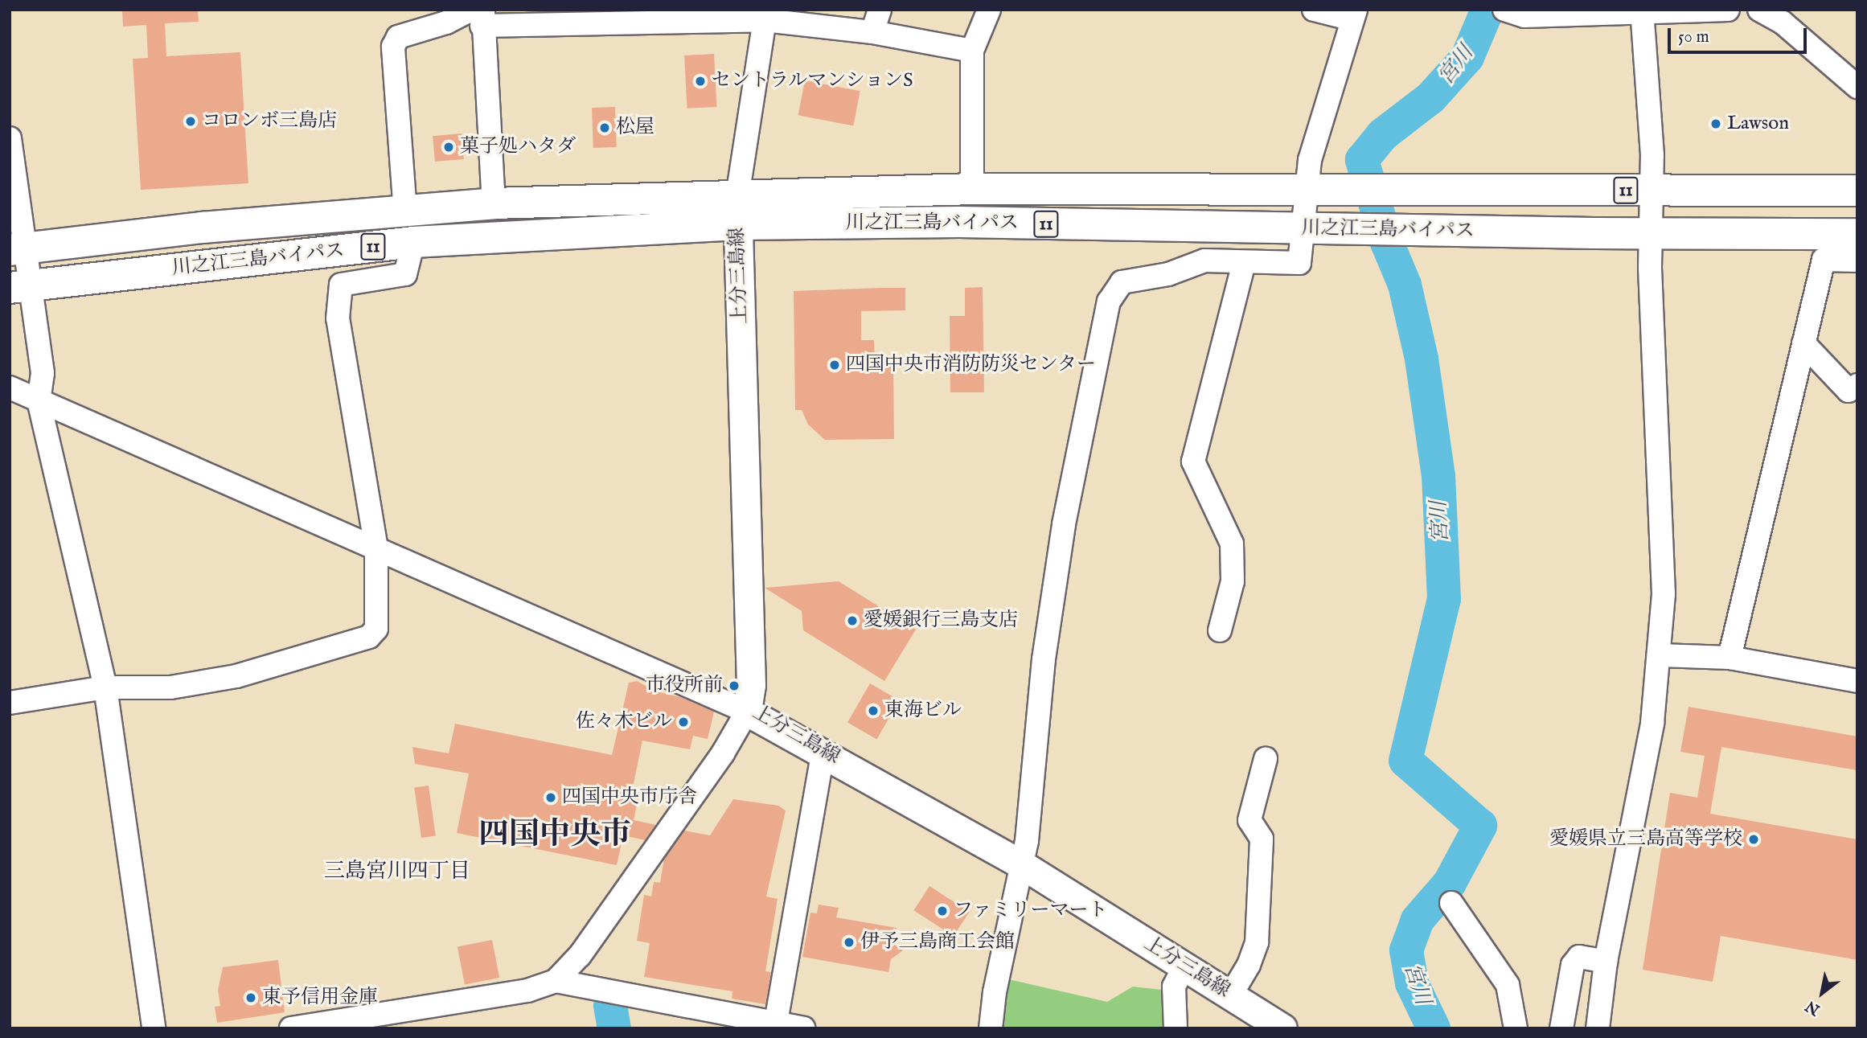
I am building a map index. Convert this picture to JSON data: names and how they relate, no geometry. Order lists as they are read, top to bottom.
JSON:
{
  "streets": {
    "highway": ["11", "川之江三島バイパス"],
    "main road": ["上分三島線"]
  },
  "crossings": [
    ["川之江三島バイパス", "上分三島線"]
  ],
  "districts": ["四国中央市", "三島宮川四丁目"],
  "water": ["宮川"],
  "places": [
    "セントラルマンションS",
    "コロンボ三島店",
    "Lawson",
    "松屋",
    "菓子処ハタダ",
    "四国中央市消防防災センター",
    "愛媛銀行三島支店",
    "市役所前",
    "東海ビル",
    "佐々木ビル",
    "四国中央市庁舎",
    "愛媛県立三島高等学校",
    "ファミリーマート",
    "伊予三島商工会館",
    "東予信用金庫"
  ],
  "scale_bar": "50 m",
  "north": "bottom left"
}
